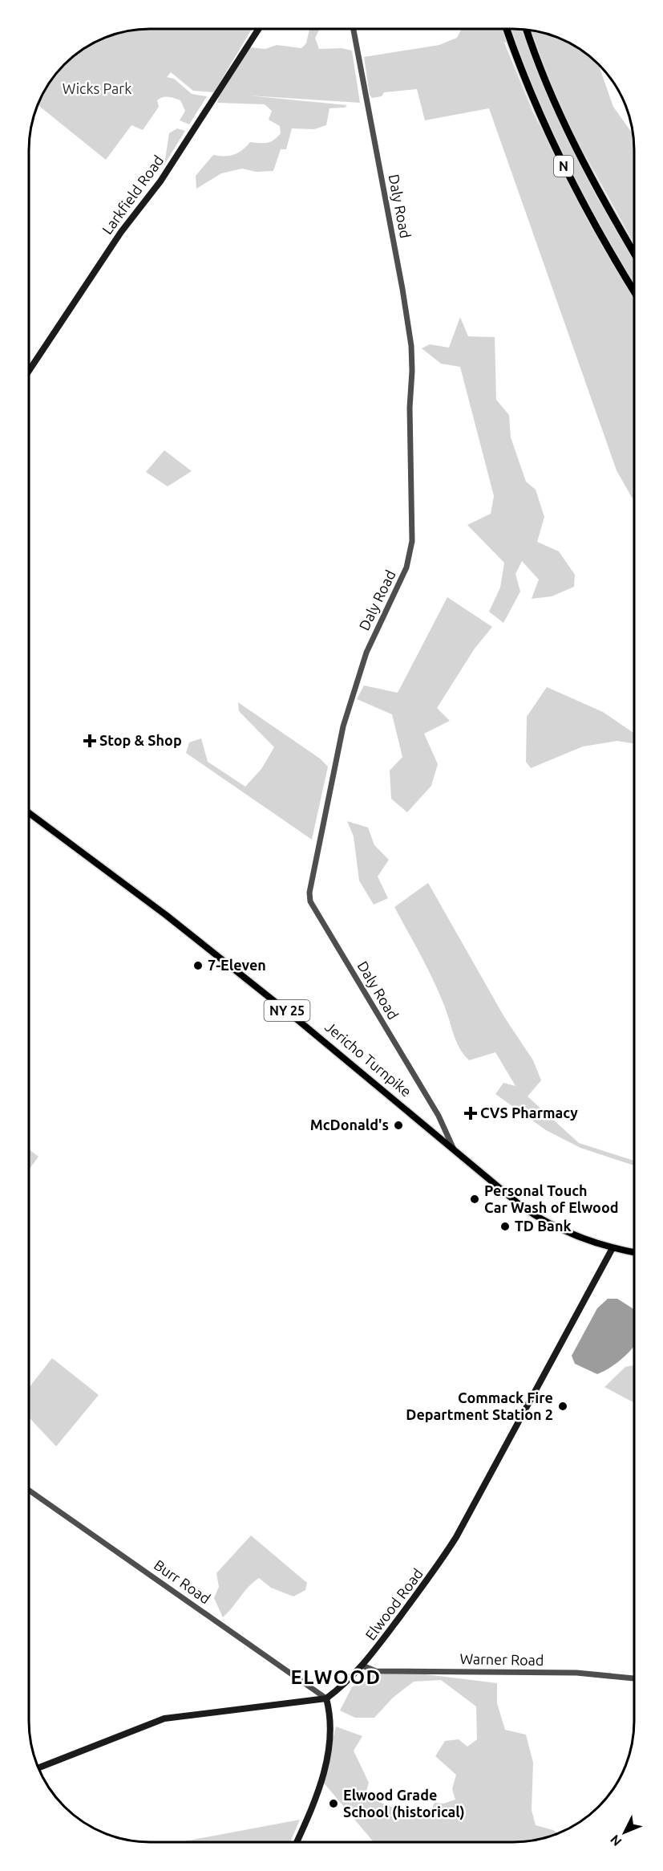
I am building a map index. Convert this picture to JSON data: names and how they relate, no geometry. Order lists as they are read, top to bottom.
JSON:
{
  "streets": {
    "highway": ["N"],
    "main road": [
      "Larkfield Road",
      "NY 25",
      "Jericho Turnpike",
      "Elwood Road"
    ],
    "street": ["Daly Road", "Burr Road", "Warner Road"]
  },
  "crossings": [
    ["Daly Road", "Jericho Turnpike"],
    ["NY 25", "Jericho Turnpike"],
    ["NY 25", "Elwood Road"],
    ["Jericho Turnpike", "Elwood Road"],
    ["Burr Road", "Elwood Road"],
    ["Elwood Road", "Warner Road"]
  ],
  "districts": ["ELWOOD"],
  "parks": ["Wicks Park"],
  "places": {
    "health": ["Stop & Shop", "CVS Pharmacy"],
    "other": [
      "7-Eleven",
      "McDonald's",
      "Personal Touch Car Wash of Elwood",
      "TD Bank",
      "Commack Fire Department Station 2",
      "Elwood Grade School (historical)"
    ]
  },
  "north": "bottom left"
}
